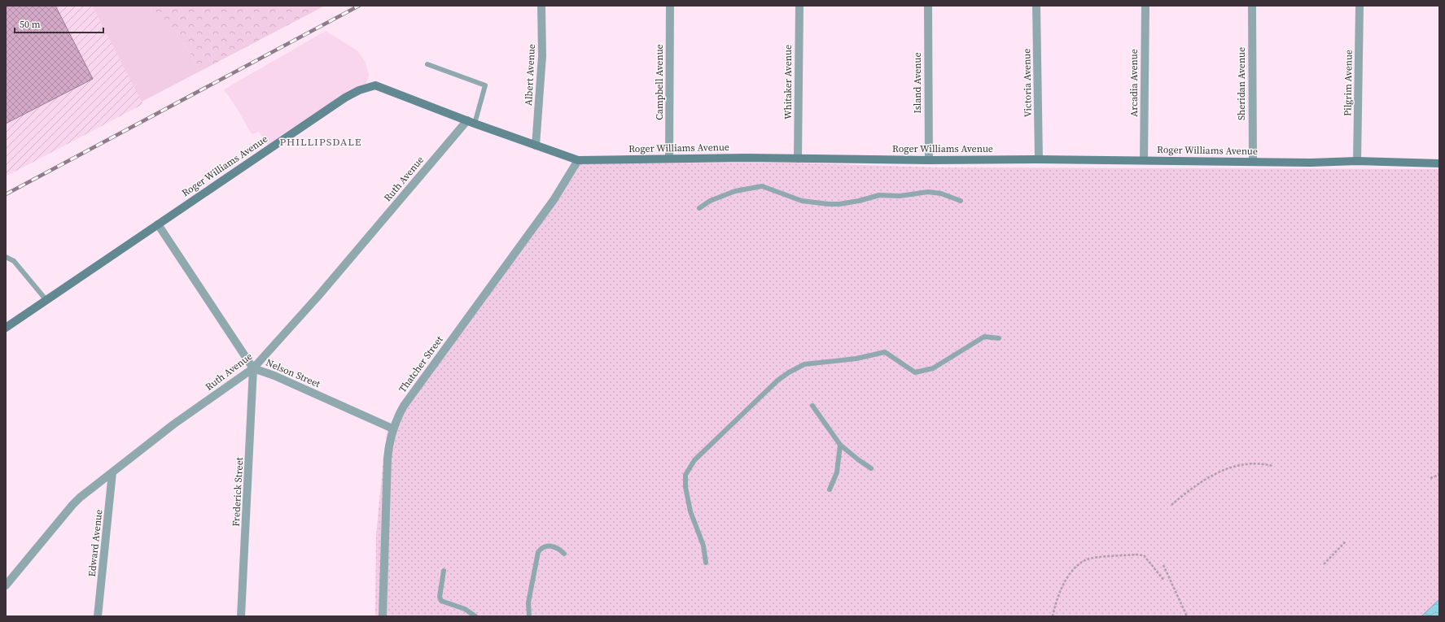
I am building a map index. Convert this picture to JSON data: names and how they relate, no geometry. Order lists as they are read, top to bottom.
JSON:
{
  "streets": {
    "main road": ["Roger Williams Avenue"],
    "street": [
      "Albert Avenue",
      "Campbell Avenue",
      "Whitaker Avenue",
      "Island Avenue",
      "Victoria Avenue",
      "Arcadia Avenue",
      "Pilgrim Avenue",
      "Sheridan Avenue",
      "Ruth Avenue",
      "Thatcher Street",
      "Nelson Street",
      "Frederick Street",
      "Edward Avenue"
    ]
  },
  "crossings": [
    ["Albert Avenue", "Roger Williams Avenue"],
    ["Campbell Avenue", "Roger Williams Avenue"],
    ["Whitaker Avenue", "Roger Williams Avenue"],
    ["Island Avenue", "Roger Williams Avenue"],
    ["Victoria Avenue", "Roger Williams Avenue"],
    ["Arcadia Avenue", "Roger Williams Avenue"],
    ["Pilgrim Avenue", "Roger Williams Avenue"],
    ["Sheridan Avenue", "Roger Williams Avenue"],
    ["Roger Williams Avenue", "Ruth Avenue"],
    ["Roger Williams Avenue", "Thatcher Street"],
    ["Roger Williams Avenue", "Nelson Street"],
    ["Ruth Avenue", "Nelson Street"],
    ["Ruth Avenue", "Frederick Street"],
    ["Ruth Avenue", "Edward Avenue"],
    ["Thatcher Street", "Nelson Street"],
    ["Nelson Street", "Frederick Street"]
  ],
  "districts": ["PHILLIPSDALE"],
  "scale_bar": "50 m"
}
